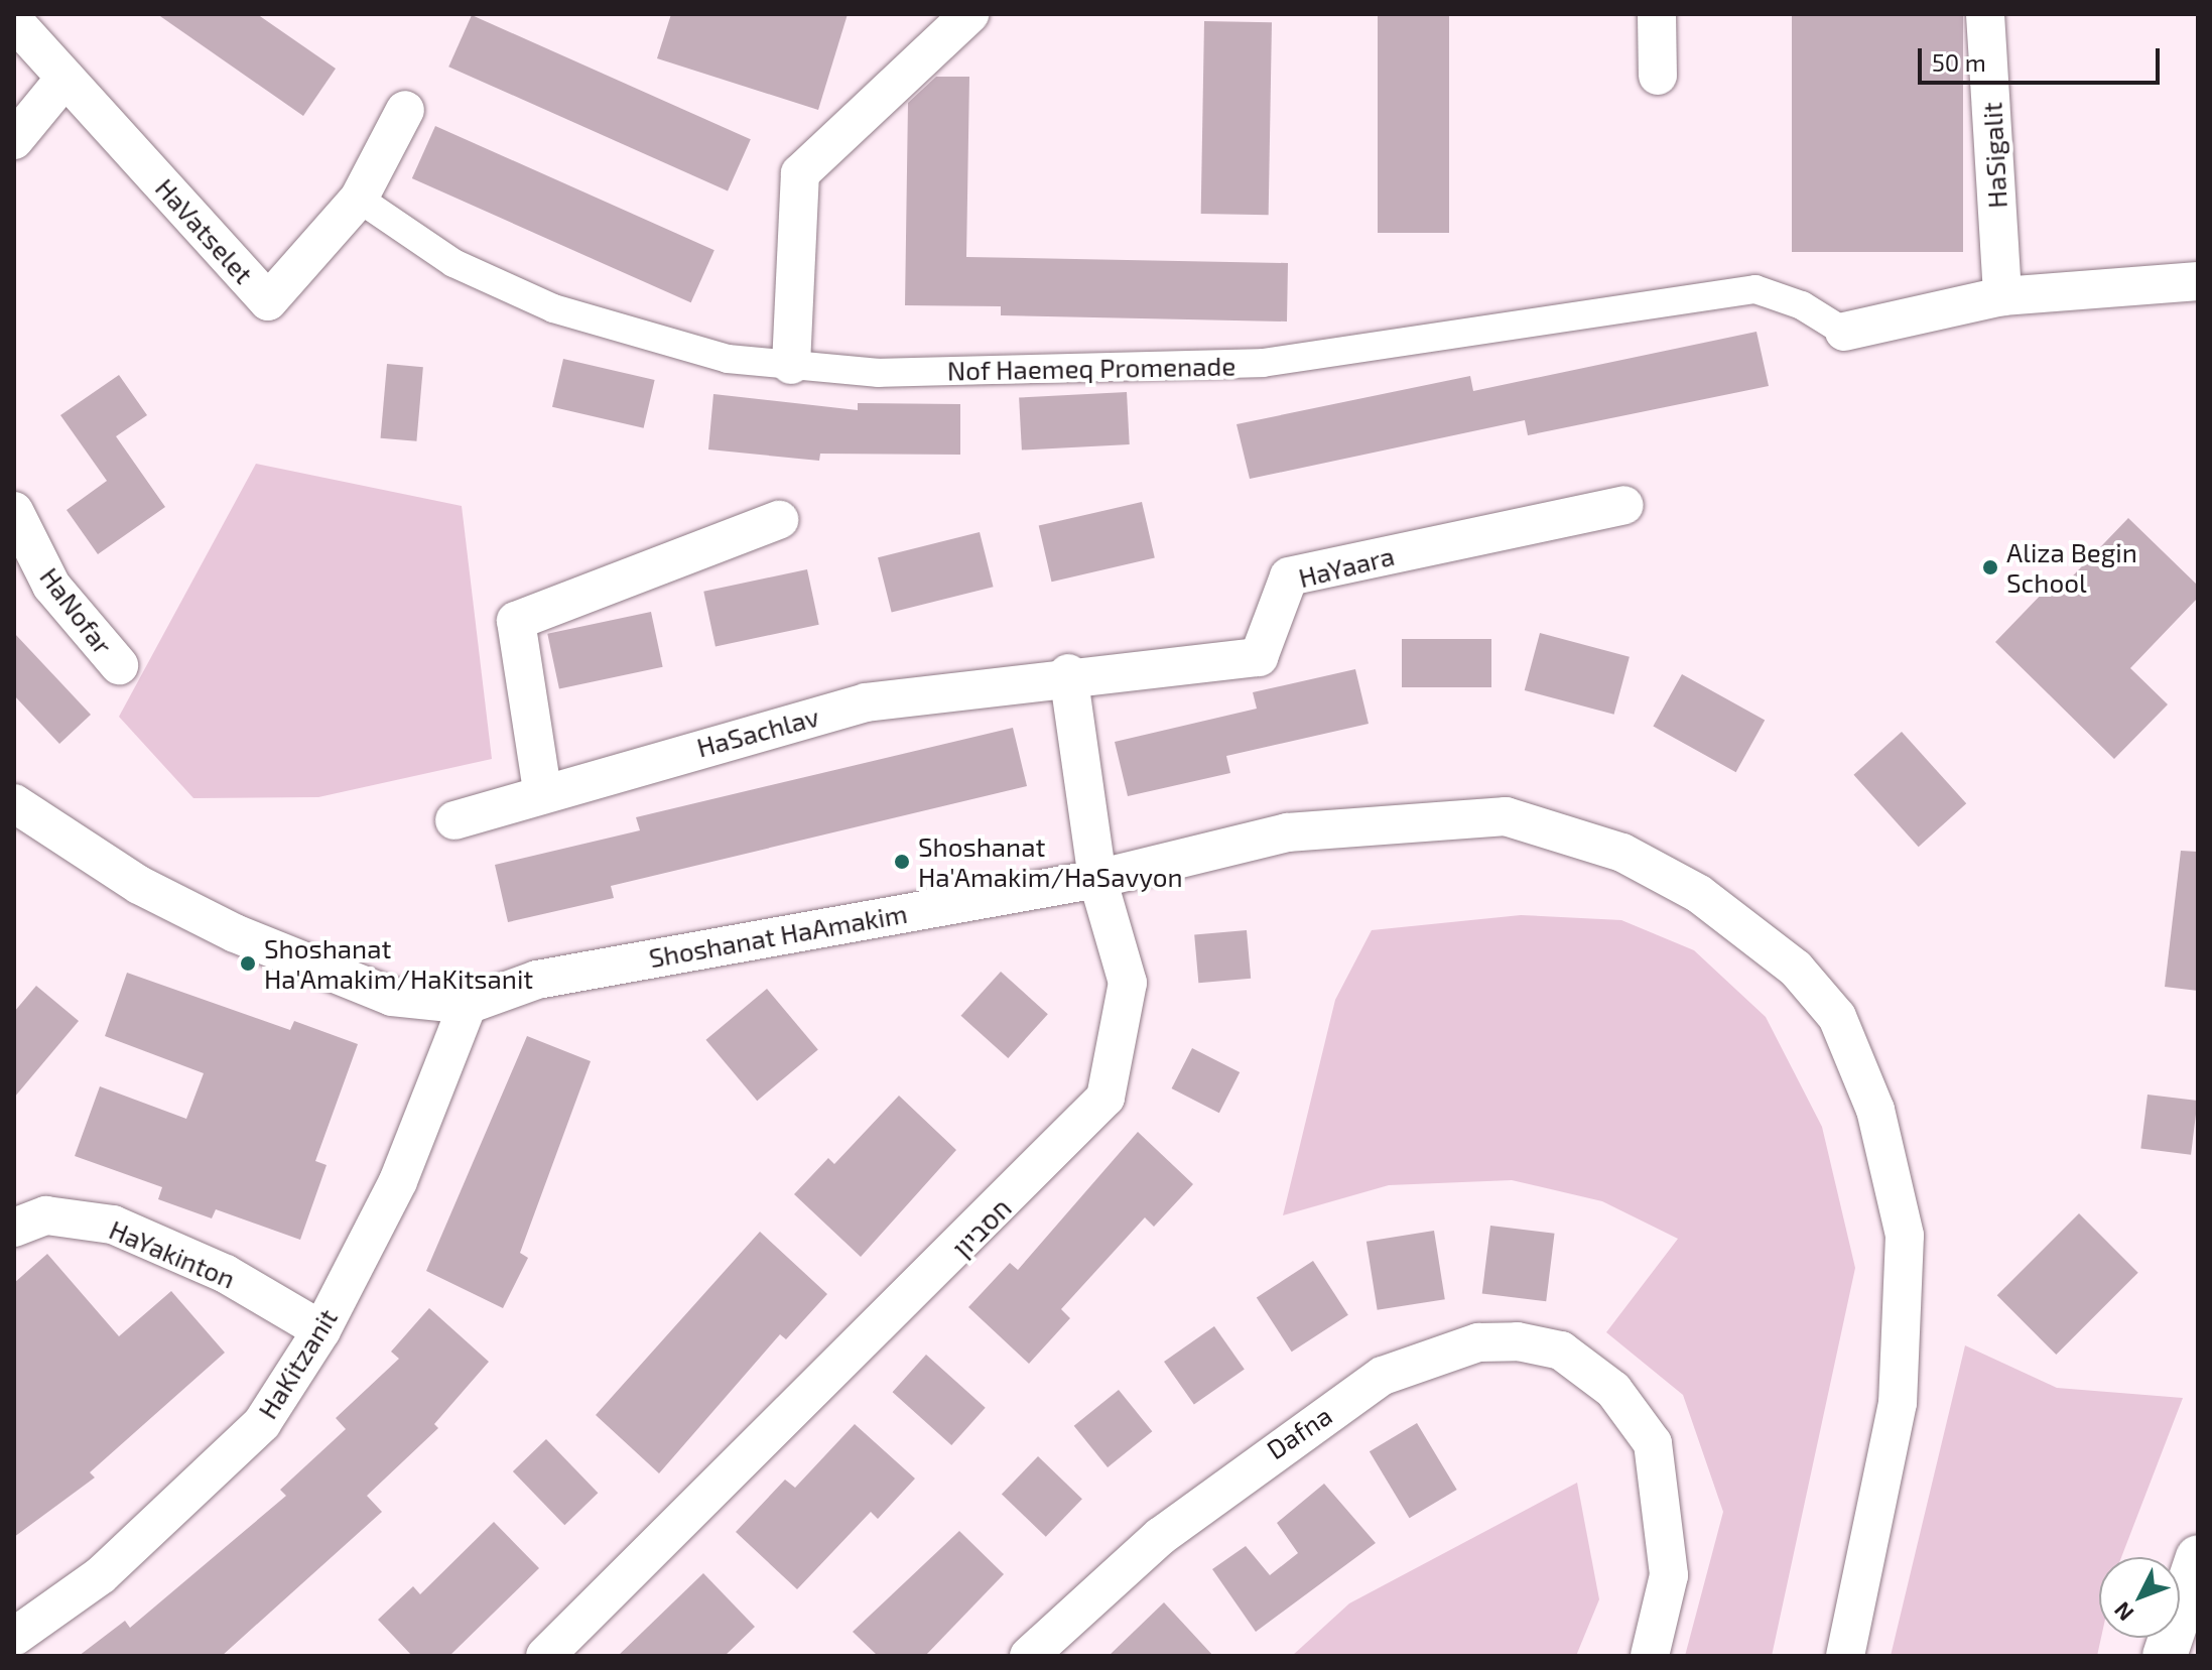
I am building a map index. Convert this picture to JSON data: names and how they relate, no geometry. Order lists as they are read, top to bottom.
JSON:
{
  "streets": {
    "street": [
      "HaSigalit",
      "HaVatselet",
      "Nof Haemeq Promenade",
      "HaYaara",
      "HaNofar",
      "HaSachlav",
      "Shoshanat HaAmakim",
      "חסביון",
      "HaYakinton",
      "HaKitzanit",
      "Dafna"
    ]
  },
  "crossings": [
    ["HaVatselet", "Nof Haemeq Promenade"],
    ["HaYaara", "HaSachlav"],
    ["HaYaara", "חסביון"],
    ["HaSachlav", "חסביון"],
    ["Shoshanat HaAmakim", "חסביון"],
    ["Shoshanat HaAmakim", "HaKitzanit"],
    ["HaYakinton", "HaKitzanit"]
  ],
  "places": ["Aliza Begin School", "Shoshanat Ha'Amakim/HaSavyon", "Shoshanat Ha'Amakim/HaKitsanit"],
  "scale_bar": "50 m",
  "north": "bottom left"
}
